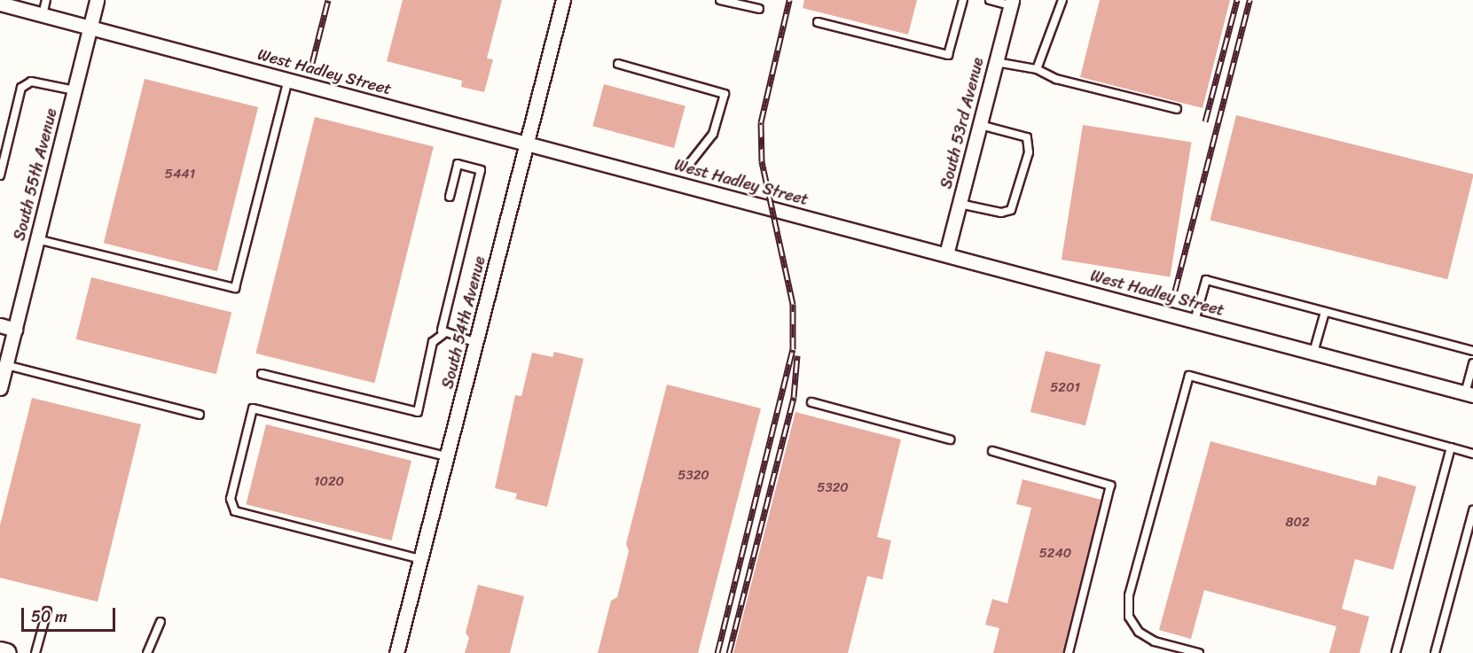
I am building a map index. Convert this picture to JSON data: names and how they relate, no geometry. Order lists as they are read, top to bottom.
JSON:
{
  "streets": {
    "street": [
      "West Hadley Street",
      "South 53rd Avenue",
      "South 55th Avenue",
      "South 54th Avenue"
    ]
  },
  "crossings": [
    ["West Hadley Street", "South 53rd Avenue"],
    ["West Hadley Street", "South 55th Avenue"],
    ["West Hadley Street", "South 54th Avenue"]
  ],
  "house_numbers": [
    "5441",
    "5201",
    "5320",
    "1020",
    "5320",
    "802",
    "5240"
  ],
  "scale_bar": "50 m"
}
